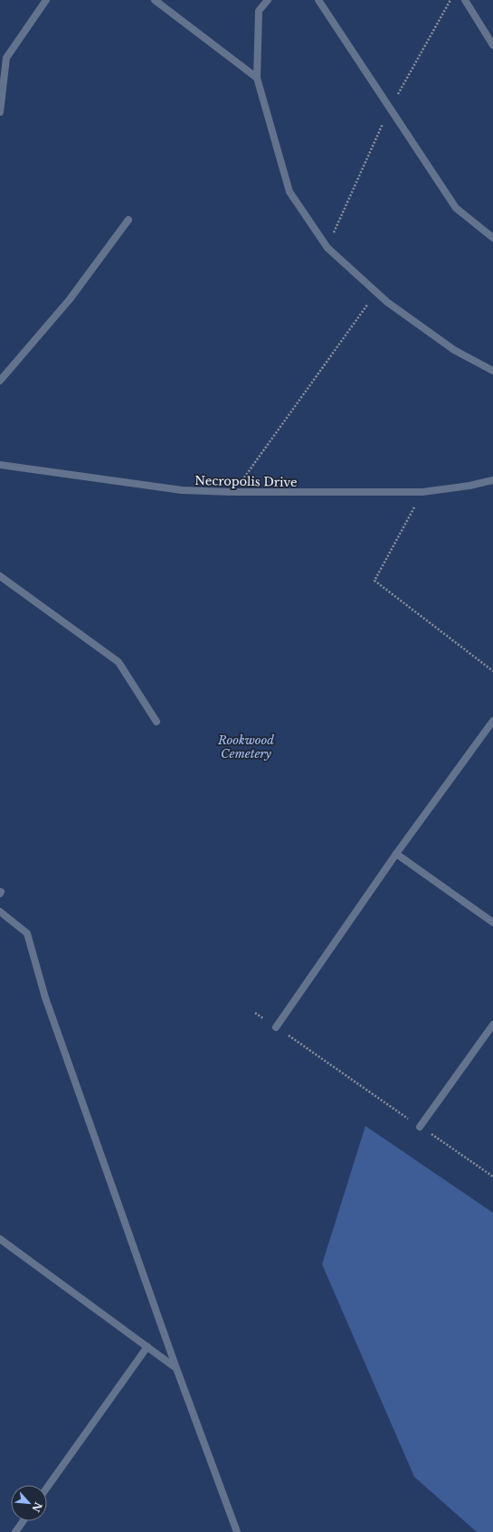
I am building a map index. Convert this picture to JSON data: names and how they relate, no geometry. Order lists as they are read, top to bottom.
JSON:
{
  "streets": {
    "street": ["Necropolis Drive"]
  },
  "parks": ["Rookwood Cemetery"],
  "north": "bottom right"
}
